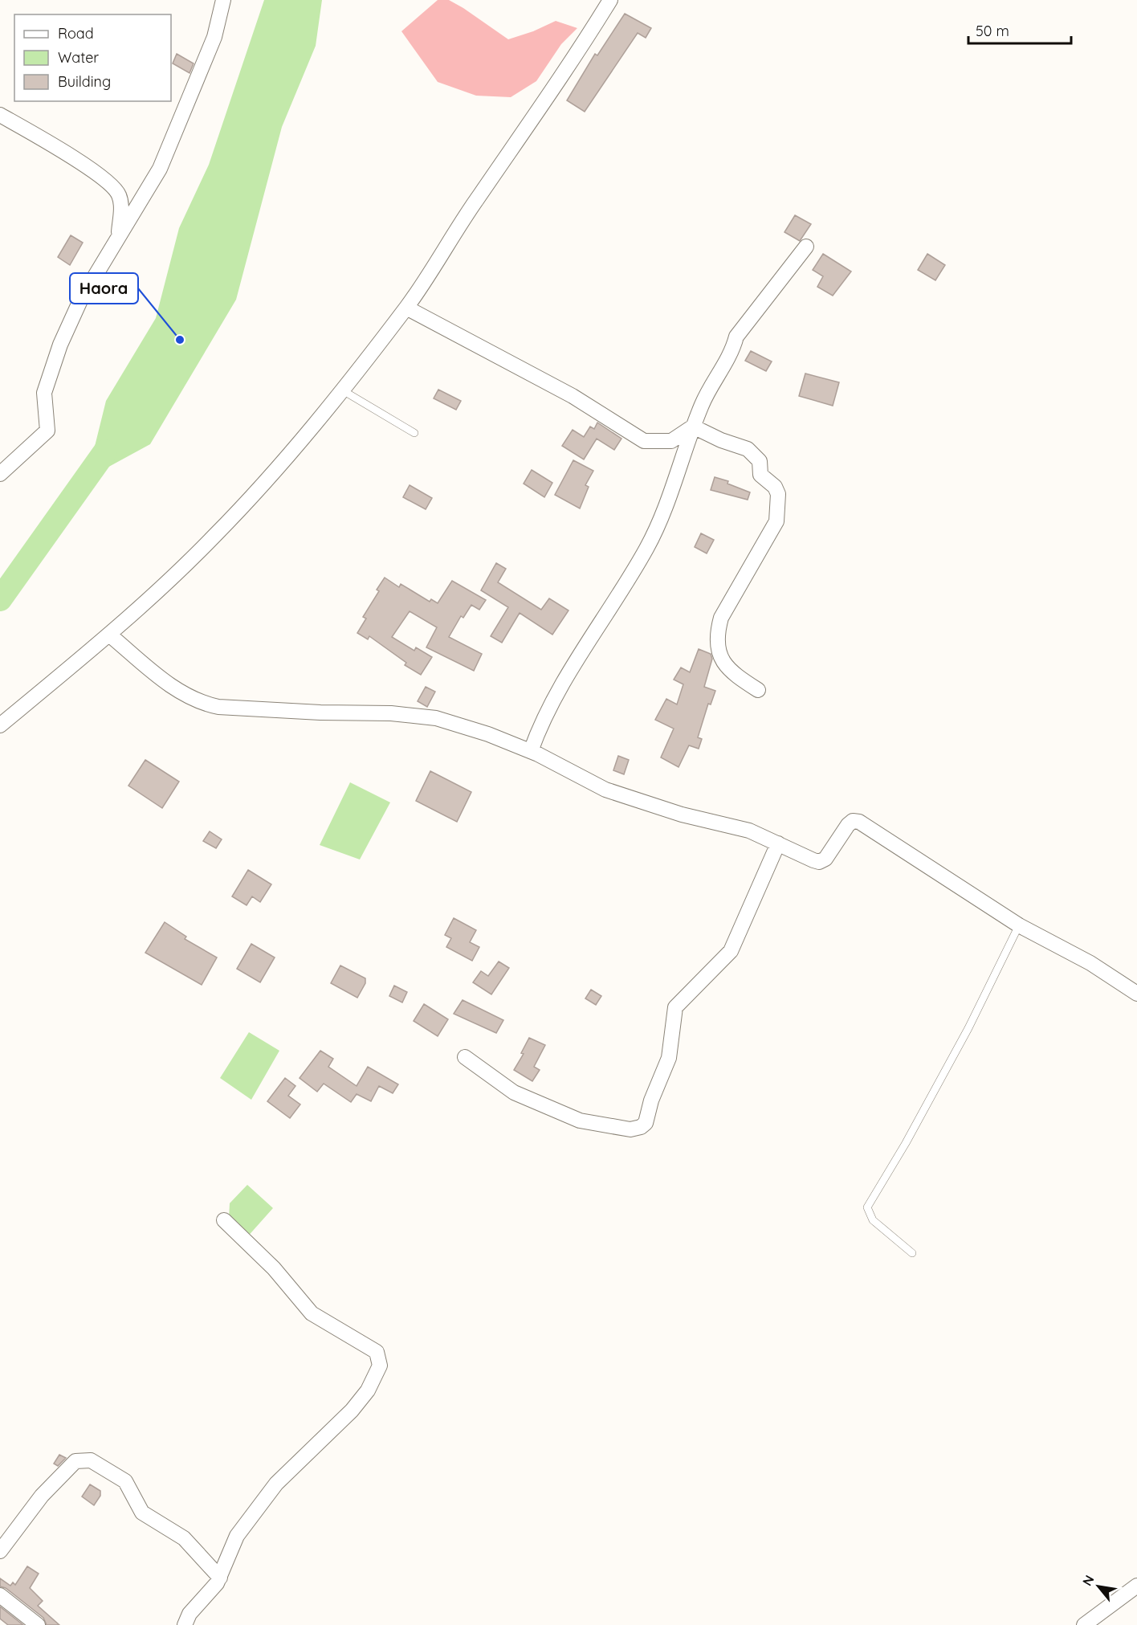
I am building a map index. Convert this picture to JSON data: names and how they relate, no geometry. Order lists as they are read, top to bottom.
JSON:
{
  "places": ["Haora"],
  "legend": ["Road", "Water", "Building"],
  "scale_bar": "50 m",
  "north": "top left"
}
